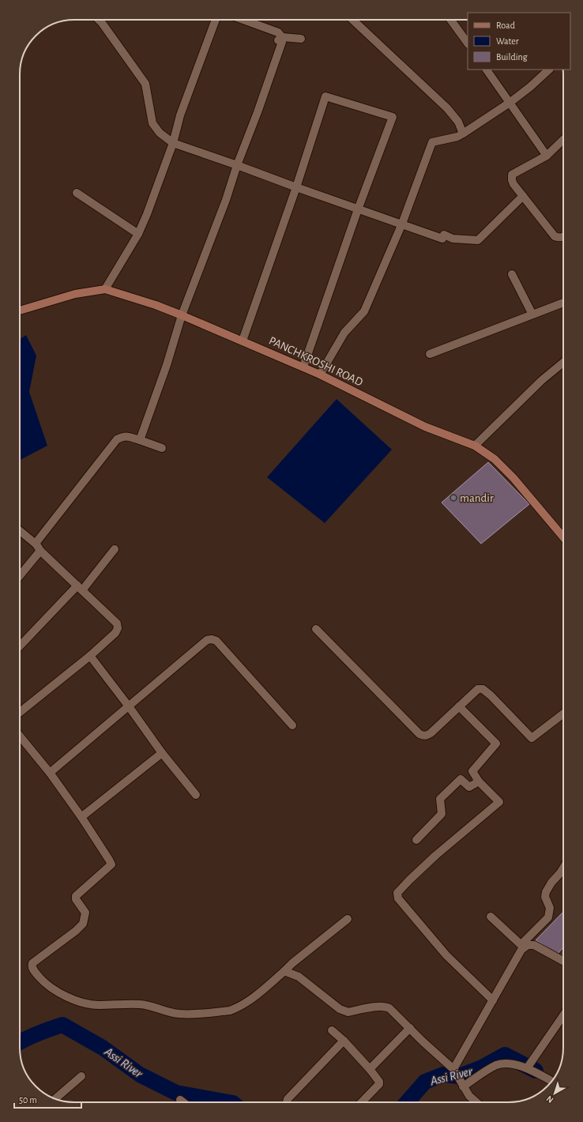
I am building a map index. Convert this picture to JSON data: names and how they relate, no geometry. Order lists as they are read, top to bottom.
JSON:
{
  "streets": {
    "street": ["PANCHKROSHI ROAD"]
  },
  "water": ["Assi River"],
  "places": ["mandir"],
  "legend": ["Road", "Water", "Building"],
  "scale_bar": "50 m",
  "north": "bottom left"
}
